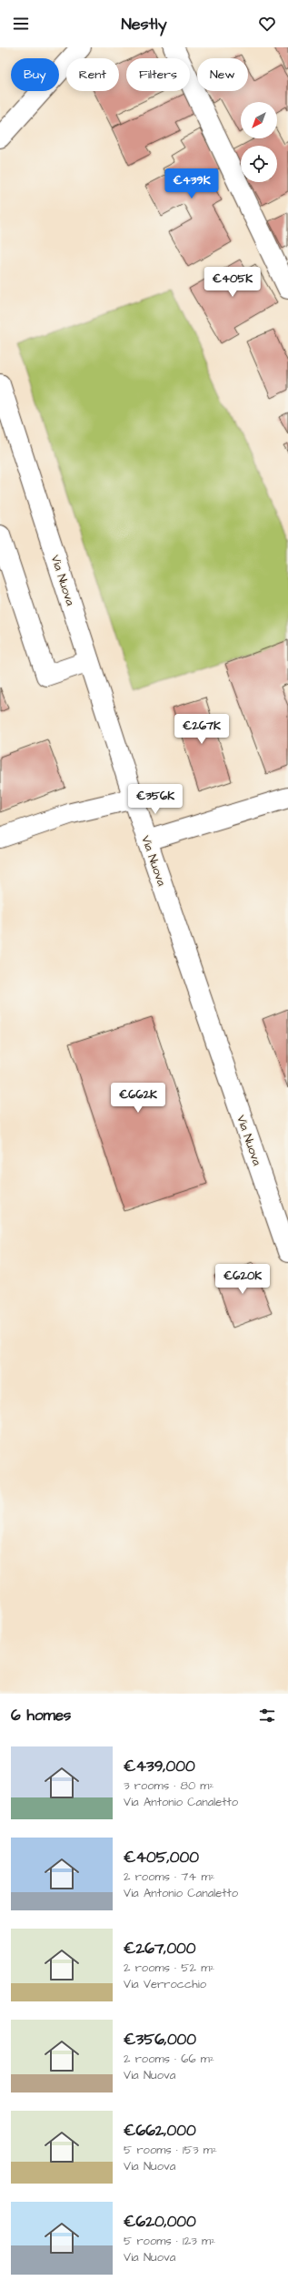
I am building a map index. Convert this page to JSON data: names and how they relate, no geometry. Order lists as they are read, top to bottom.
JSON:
{
  "streets": {
    "main road": ["Via Nuova"]
  },
  "north": "bottom left",
  "page": {
    "header": "Nestly",
    "chip": [
      "Buy",
      "Rent",
      "Filters",
      "New"
    ],
    "price": [
      "€439K",
      "€405K",
      "€267K",
      "€356K",
      "€662K",
      "€620K"
    ],
    "heading": "6 homes",
    "list": [
      {
        "name": "€439,000",
        "note": "3 rooms · 80 m² · Via Antonio Canaletto"
      },
      {
        "name": "€405,000",
        "note": "2 rooms · 74 m² · Via Antonio Canaletto"
      },
      {
        "name": "€267,000",
        "note": "2 rooms · 52 m² · Via Verrocchio"
      },
      {
        "name": "€356,000",
        "note": "2 rooms · 66 m² · Via Nuova"
      },
      {
        "name": "€662,000",
        "note": "5 rooms · 153 m² · Via Nuova"
      },
      {
        "name": "€620,000",
        "note": "5 rooms · 123 m² · Via Nuova"
      }
    ]
  }
}
